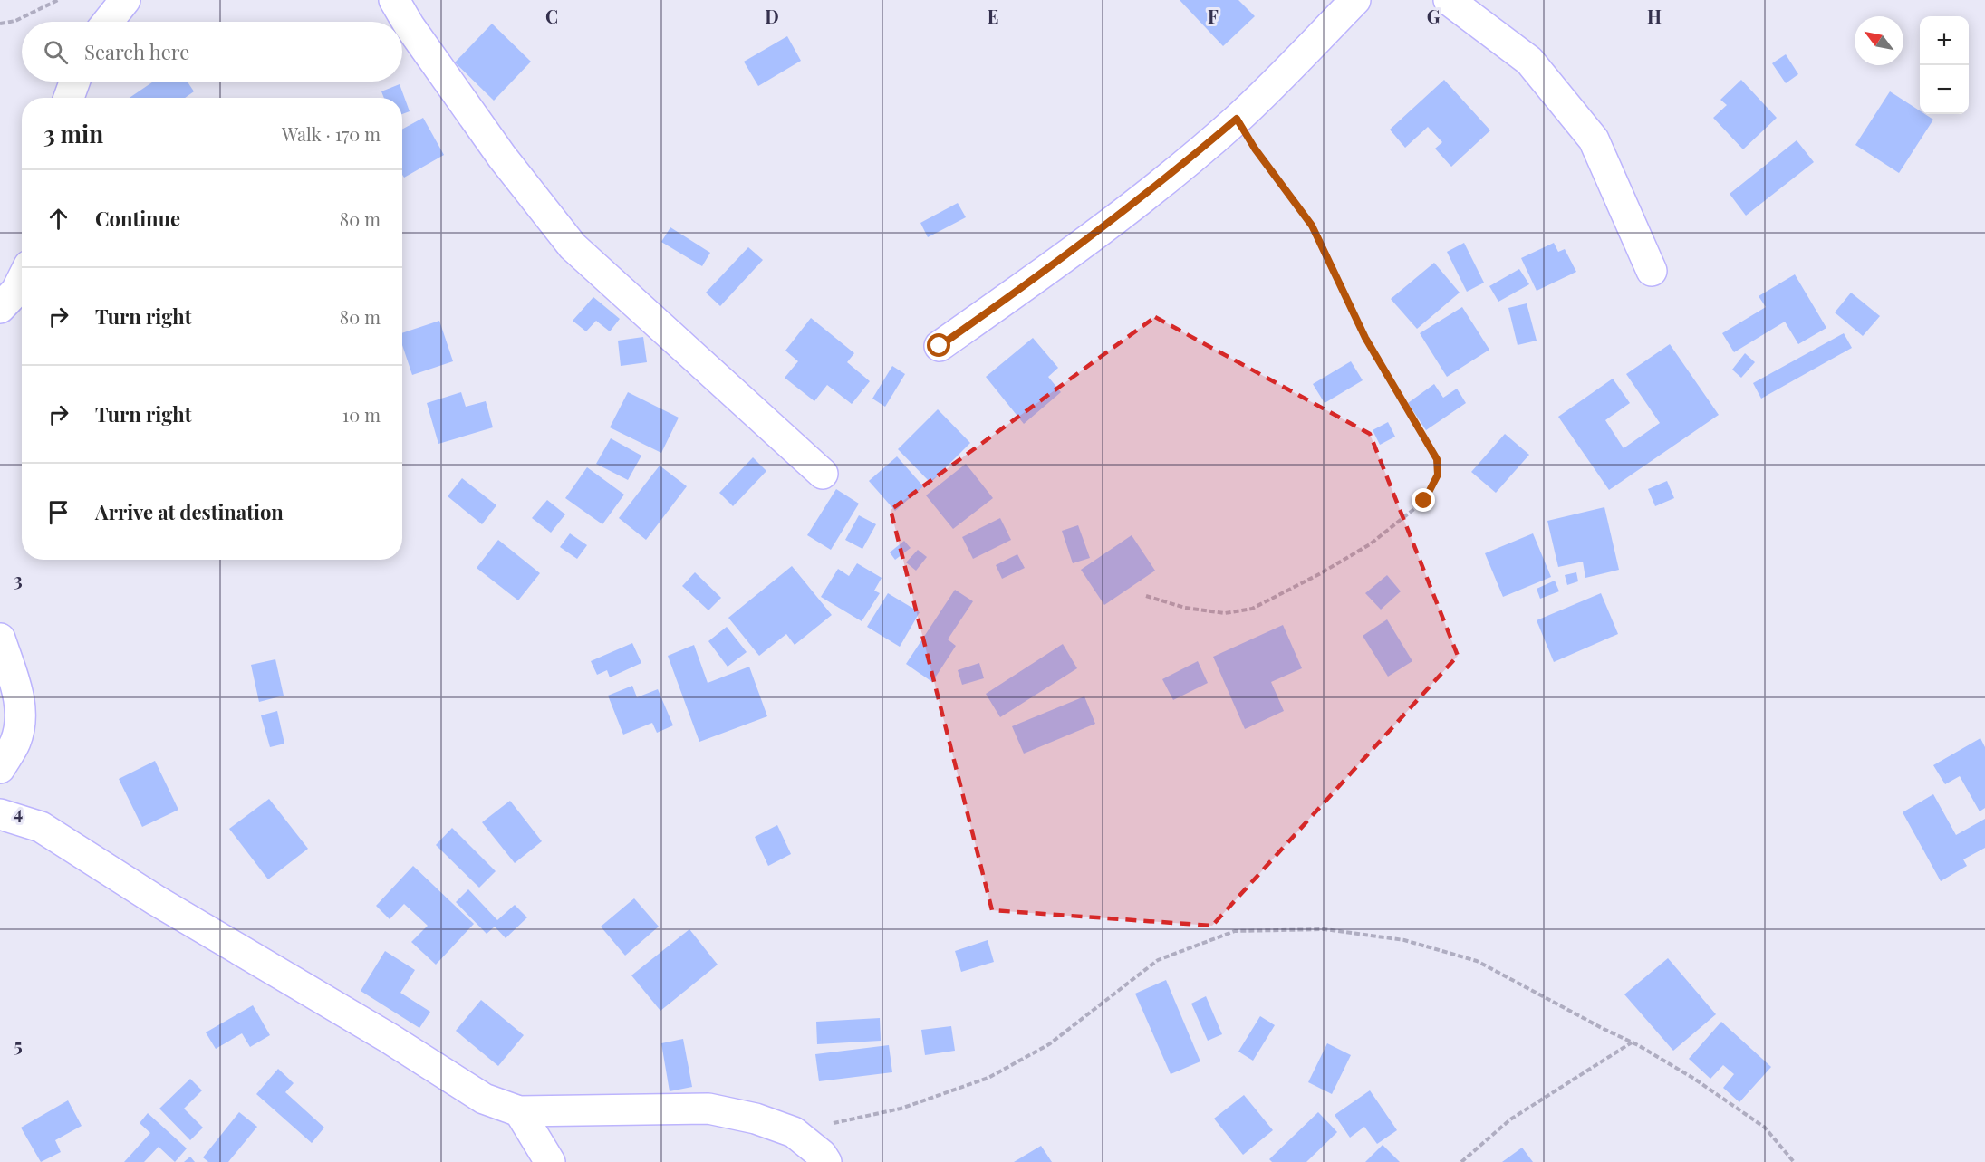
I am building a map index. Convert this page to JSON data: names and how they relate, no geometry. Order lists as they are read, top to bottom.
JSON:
{
  "north": "top left",
  "page": {
    "map_buttons": ["+", "−"],
    "search": "Search here",
    "heading": ["3 min", "Walk · 170 m"],
    "list": [
      ["Continue", "80 m"],
      ["Turn right", "80 m"],
      ["Turn right", "10 m"],
      "Arrive at destination"
    ]
  },
  "grid": {
    "columns": [
      "C",
      "D",
      "E",
      "F",
      "G",
      "H"
    ],
    "rows": ["3", "4", "5"]
  }
}
